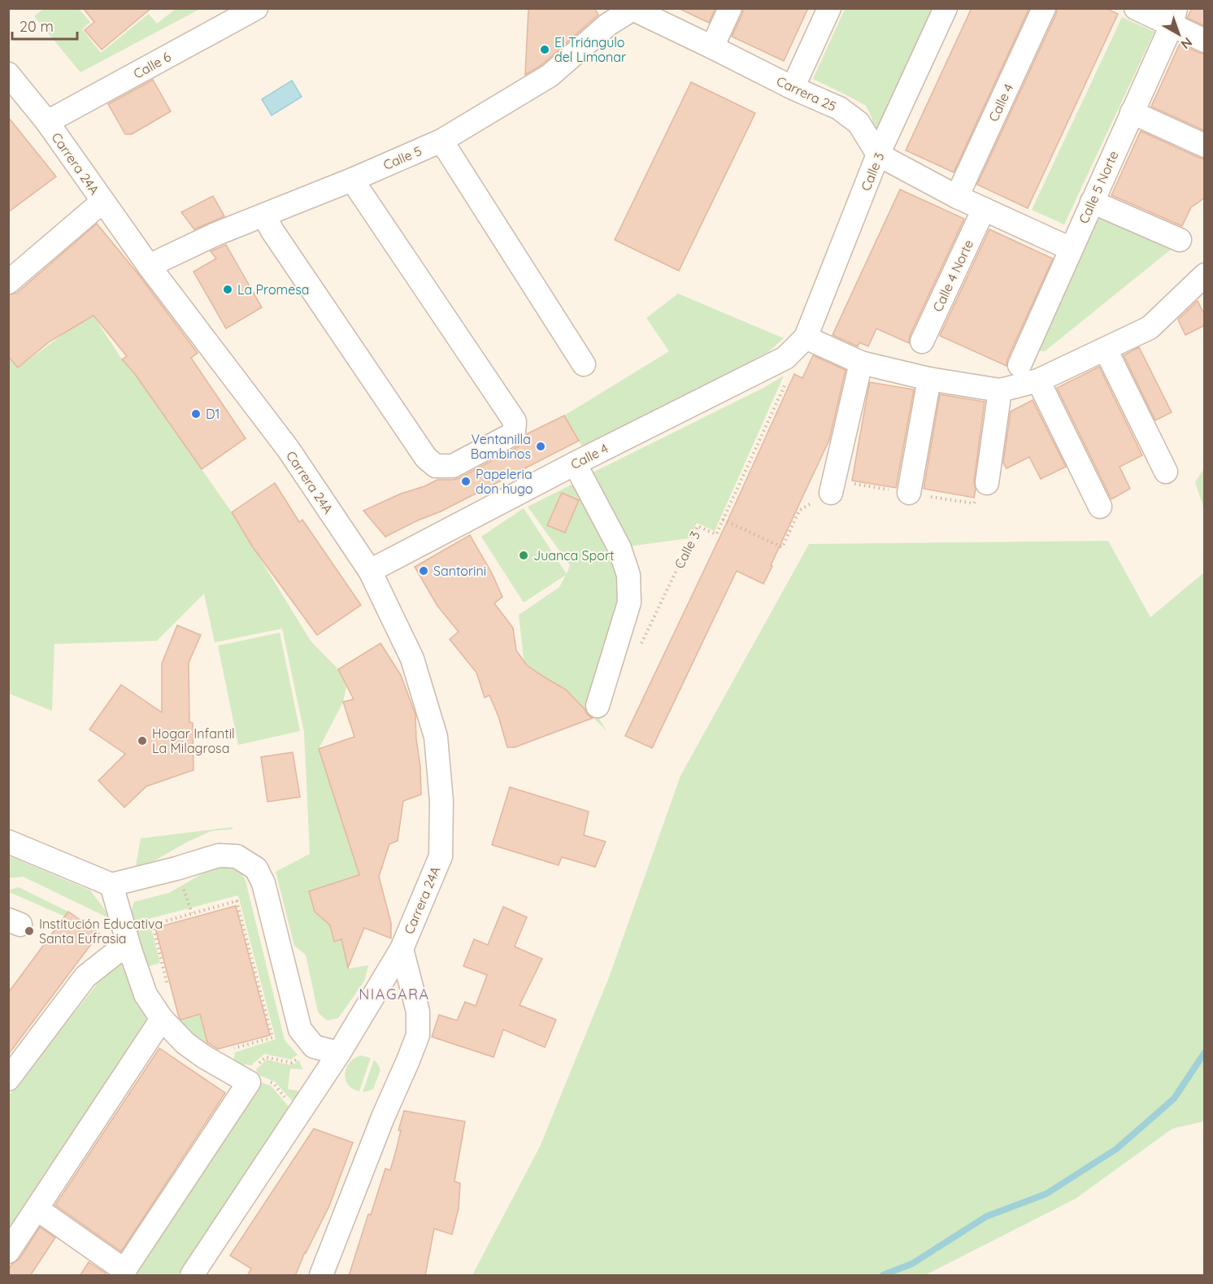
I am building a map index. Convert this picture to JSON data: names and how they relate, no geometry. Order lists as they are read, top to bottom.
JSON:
{
  "streets": {
    "street": [
      "Calle 6",
      "Carrera 25",
      "Calle 4",
      "Calle 5",
      "Carrera 24A",
      "Calle 3",
      "Calle 5 Norte",
      "Calle 4 Norte"
    ]
  },
  "crossings": [
    ["Calle 6", "Carrera 24A"],
    ["Carrera 25", "Calle 5"],
    ["Carrera 25", "Calle 3"],
    ["Calle 4", "Carrera 24A"],
    ["Calle 4", "Calle 3"],
    ["Calle 5", "Carrera 24A"]
  ],
  "districts": ["NIAGARA"],
  "places": [
    "El Triángulo del Limonar",
    "La Promesa",
    "D1",
    "Ventanilla Bambinos",
    "Papeleria don hugo",
    "Juanca Sport",
    "Santorini",
    "Hogar Infantil La Milagrosa",
    "Institución Educativa Santa Eufrasia"
  ],
  "scale_bar": "20 m",
  "north": "bottom right"
}
